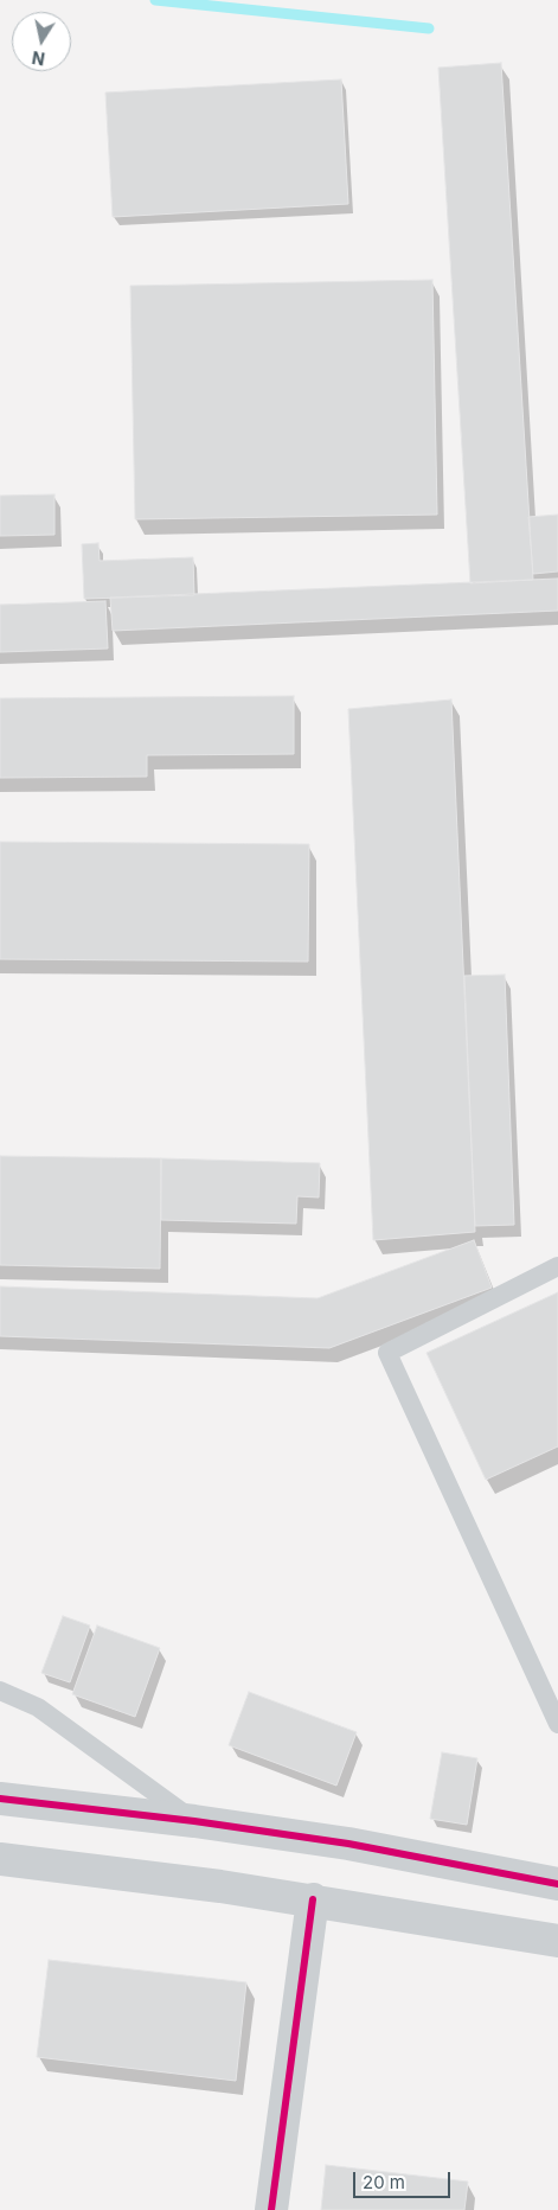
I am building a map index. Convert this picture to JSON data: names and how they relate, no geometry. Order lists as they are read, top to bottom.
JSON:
{
  "scale_bar": "20 m",
  "north": "bottom"
}
